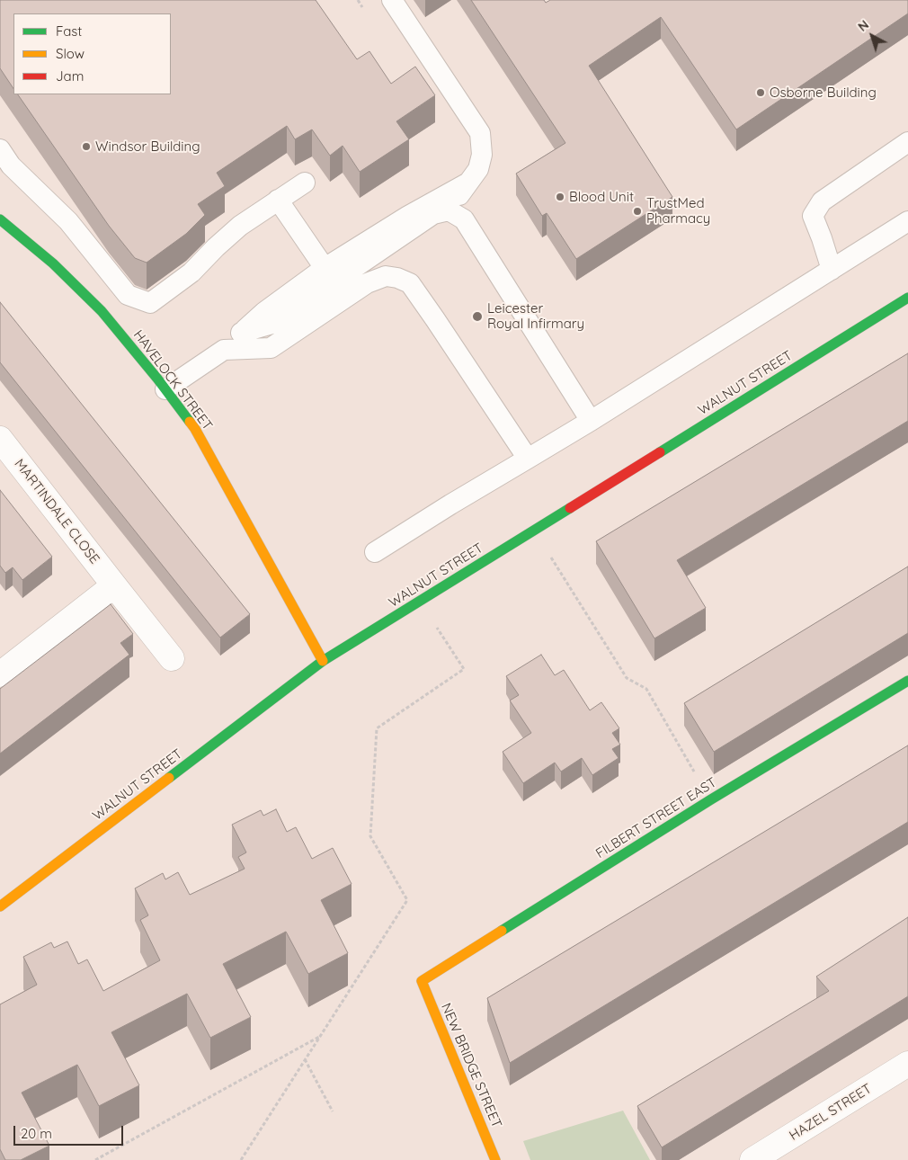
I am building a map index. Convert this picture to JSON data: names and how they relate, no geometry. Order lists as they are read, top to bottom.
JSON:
{
  "streets": {
    "street": [
      "HAVELOCK STREET",
      "WALNUT STREET",
      "MARTINDALE CLOSE",
      "FILBERT STREET EAST",
      "NEW BRIDGE STREET",
      "HAZEL STREET"
    ]
  },
  "crossings": [
    ["HAVELOCK STREET", "WALNUT STREET"],
    ["FILBERT STREET EAST", "NEW BRIDGE STREET"]
  ],
  "places": [
    "Osborne Building",
    "Windsor Building",
    "Blood Unit",
    "TrustMed Pharmacy",
    "Leicester Royal Infirmary"
  ],
  "legend": ["Fast", "Slow", "Jam"],
  "scale_bar": "20 m",
  "north": "top left"
}
